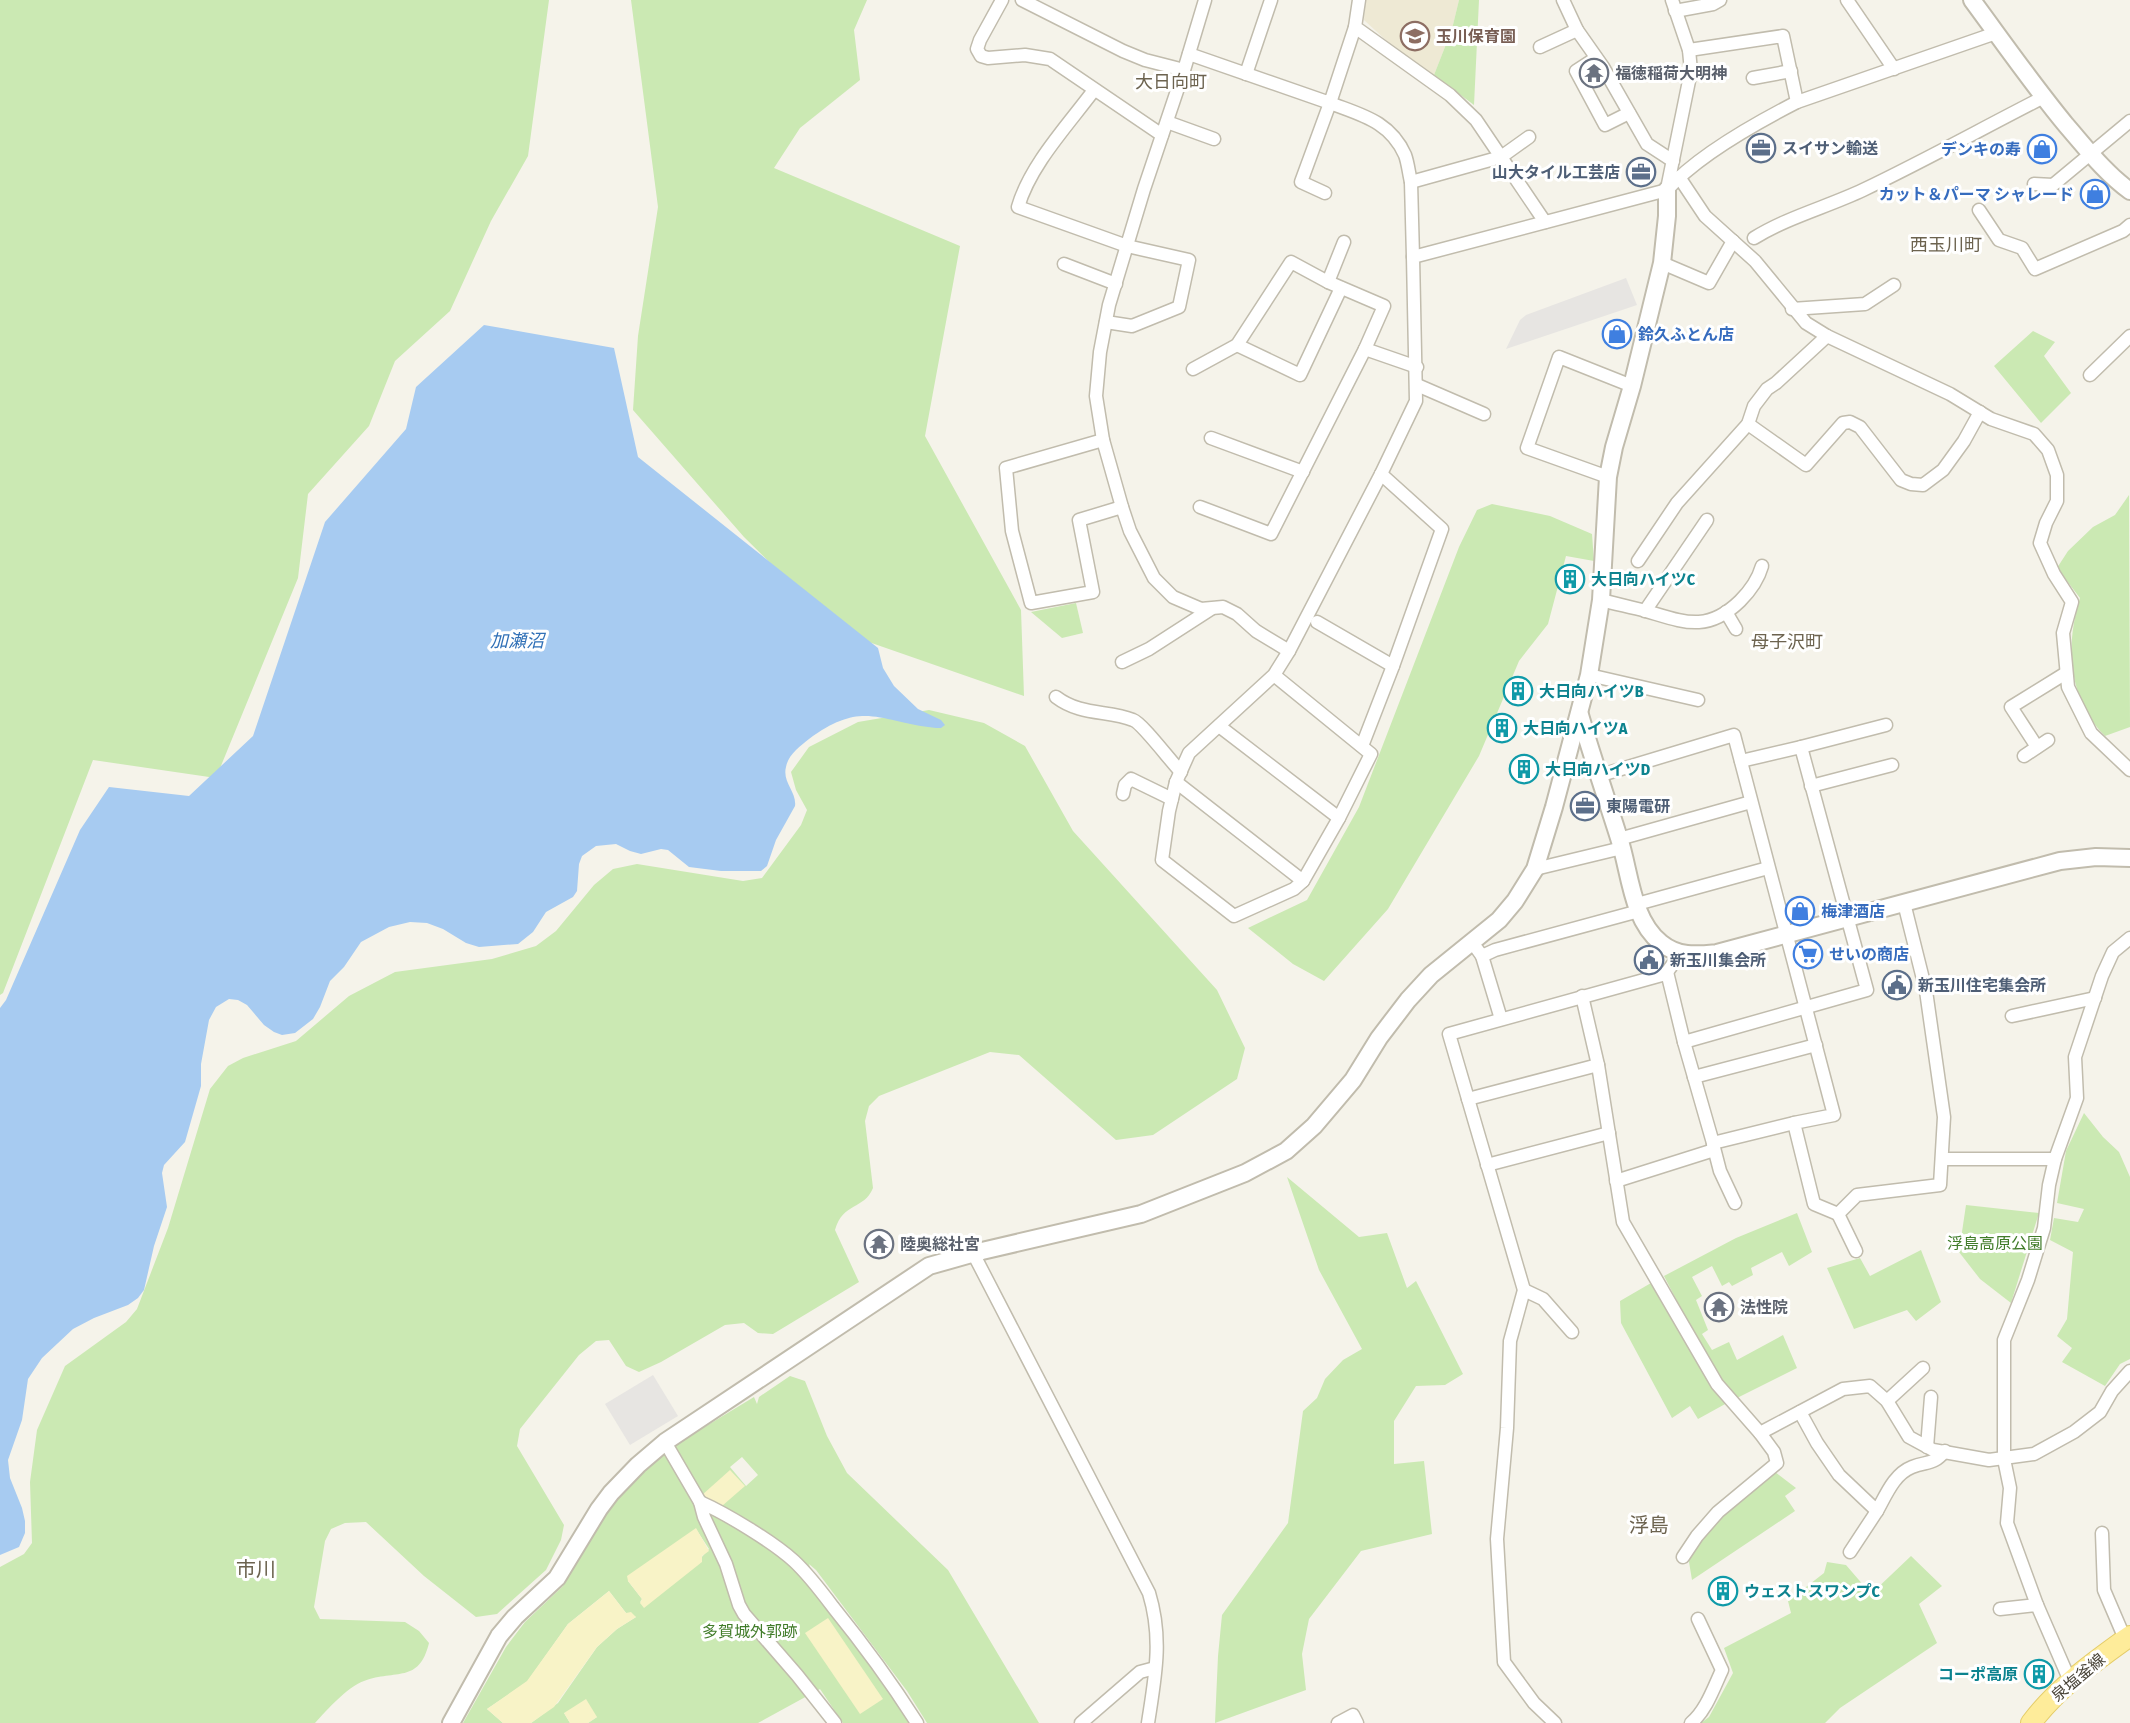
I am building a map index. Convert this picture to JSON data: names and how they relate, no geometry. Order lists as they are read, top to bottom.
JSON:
{
  "streets": {
    "main road": ["泉塩釜線"]
  },
  "districts": [
    "大日向町",
    "西玉川町",
    "母子沢町",
    "浮島",
    "市川"
  ],
  "water": ["加瀬沼"],
  "parks": ["浮島高原公園", "多賀城外郭跡"],
  "places": {
    "school or university": ["玉川保育園"],
    "temple": ["福徳稲荷大明神", "陸奥総社宮", "法性院"],
    "office": ["スイサン輸送", "山大タイル工芸店", "東陽電研"],
    "shop": [
      "デンキの寿",
      "カット＆パーマ シャレード",
      "鈴久ふとん店",
      "梅津酒店"
    ],
    "building": [
      "大日向ハイツC",
      "大日向ハイツB",
      "大日向ハイツA",
      "大日向ハイツD",
      "ウェストスワンプC",
      "コーポ高原"
    ],
    "supermarket": ["せいの商店"],
    "public building": ["新玉川集会所", "新玉川住宅集会所"]
  }
}
